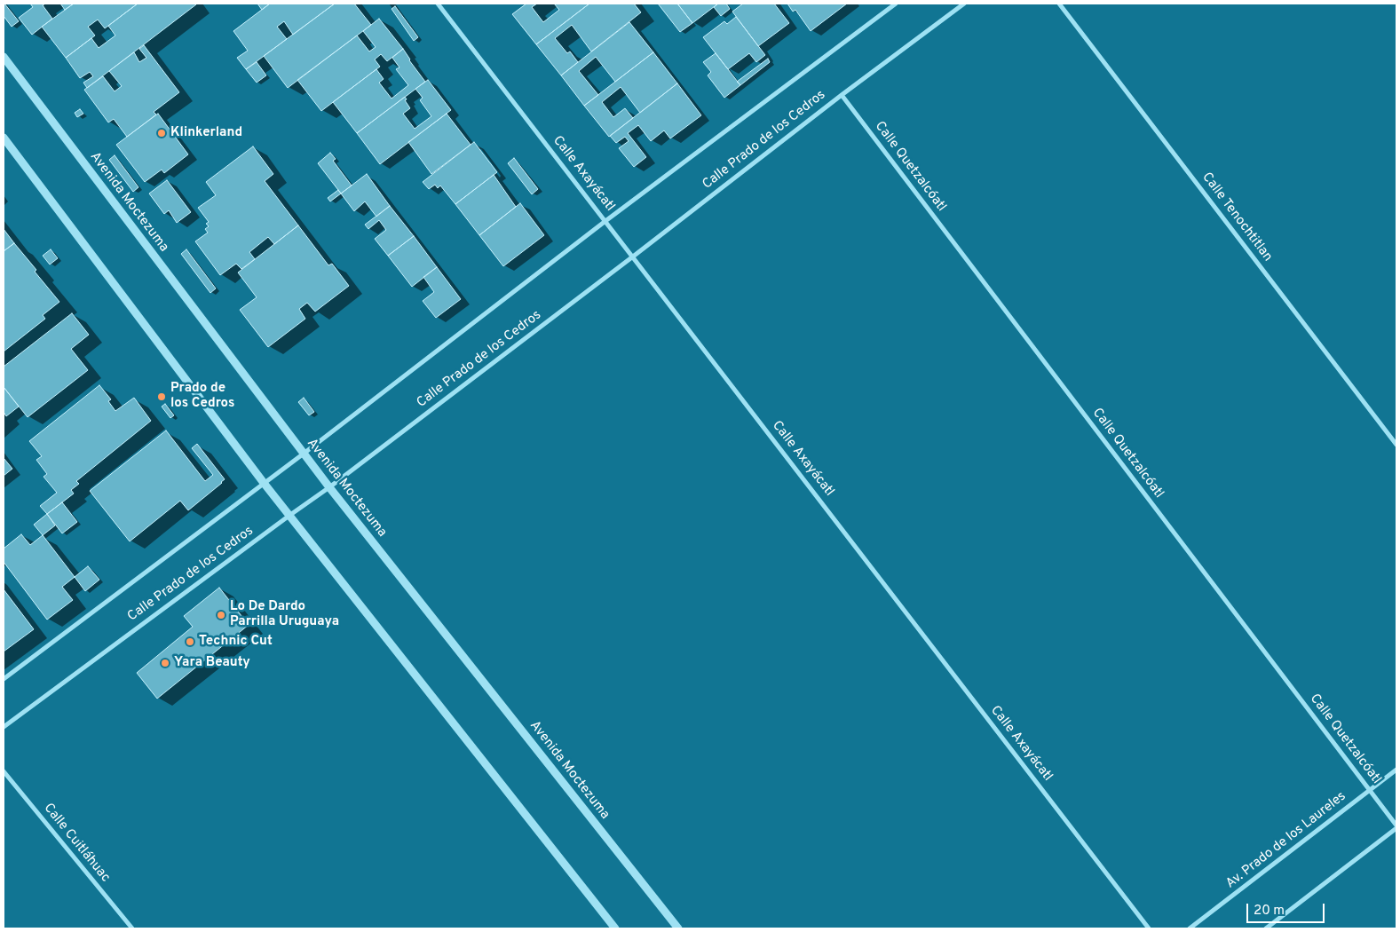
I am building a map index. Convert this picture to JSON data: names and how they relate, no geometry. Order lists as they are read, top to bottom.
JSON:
{
  "streets": {
    "street": [
      "Calle Prado de los Cedros",
      "Calle Quetzalcóatl",
      "Calle Axayácatl",
      "Avenida Moctezuma",
      "Calle Tenochtitlan",
      "Av. Prado de los Laureles",
      "Calle Cuitláhuac"
    ]
  },
  "crossings": [
    ["Calle Prado de los Cedros", "Calle Quetzalcóatl"],
    ["Calle Prado de los Cedros", "Calle Axayácatl"],
    ["Calle Prado de los Cedros", "Avenida Moctezuma"],
    ["Calle Quetzalcóatl", "Av. Prado de los Laureles"]
  ],
  "places": [
    "Klinkerland",
    "Prado de los Cedros",
    "Lo De Dardo Parrilla Uruguaya",
    "Technic Cut",
    "Yara Beauty"
  ],
  "scale_bar": "20 m"
}
